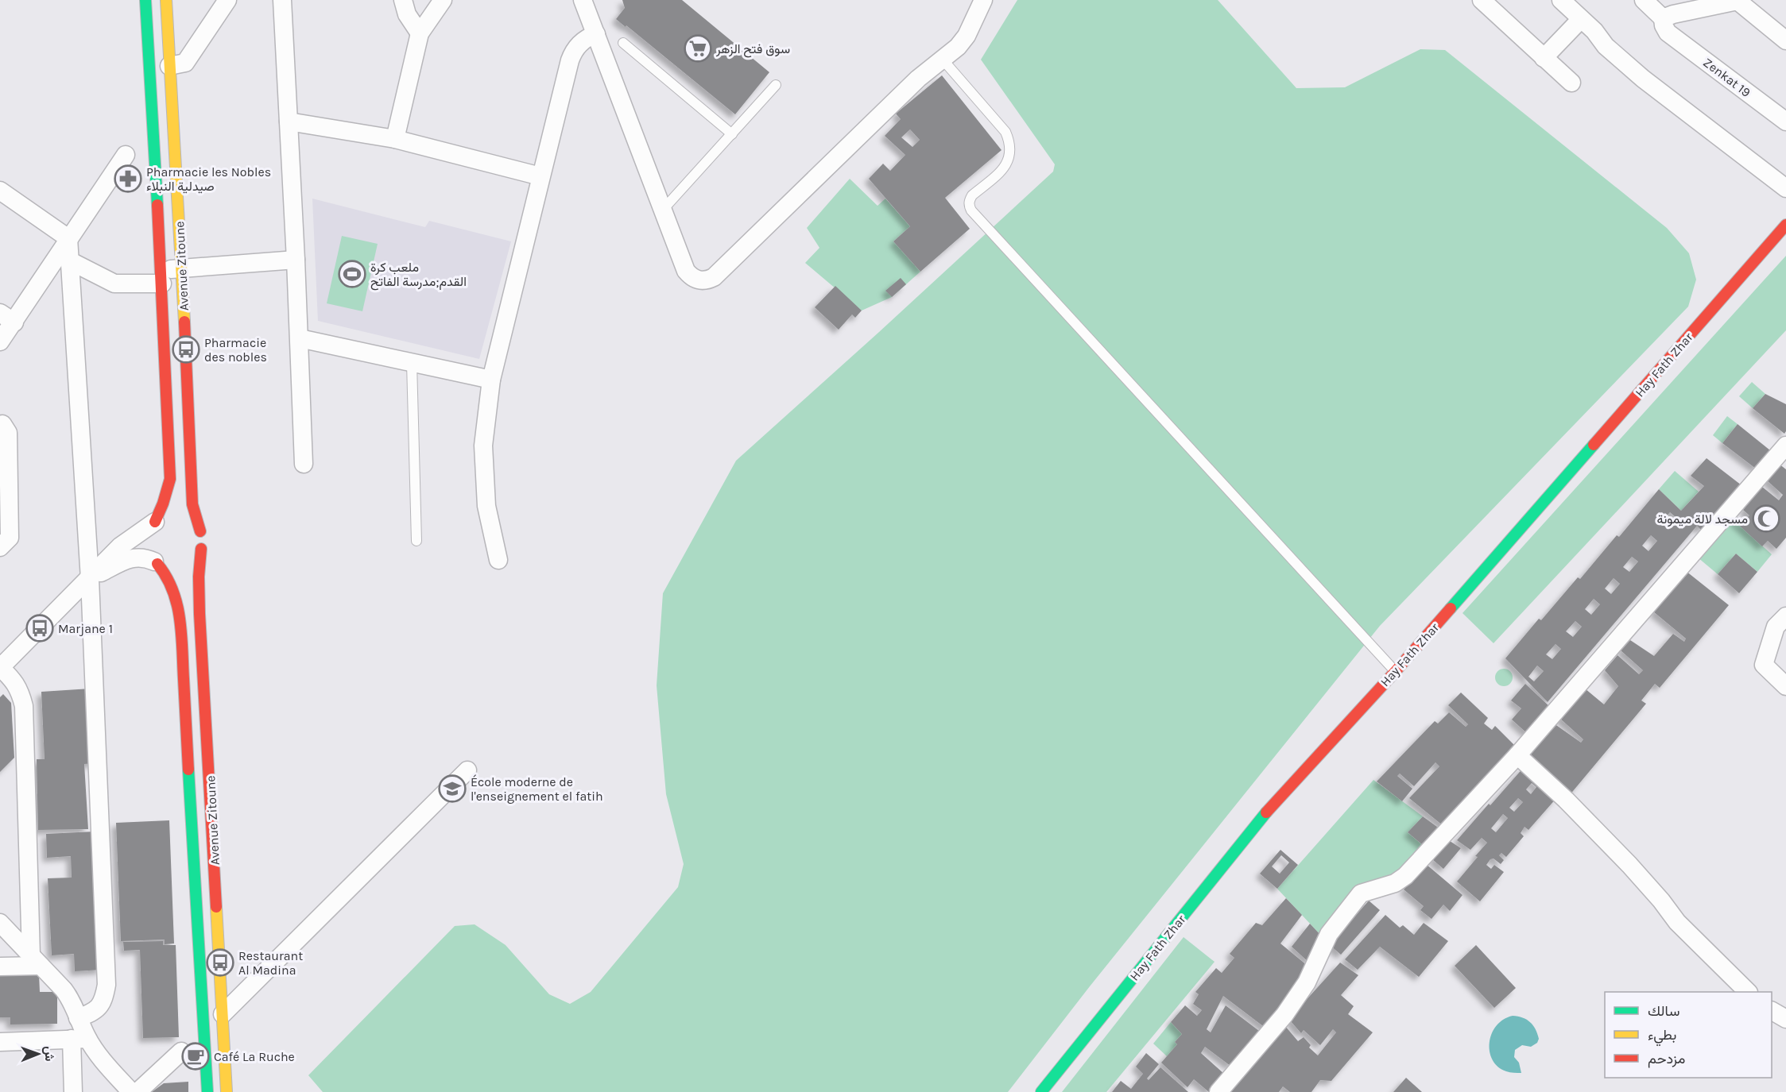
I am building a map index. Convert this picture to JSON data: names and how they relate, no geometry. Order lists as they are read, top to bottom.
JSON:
{
  "streets": {
    "main road": ["Avenue Zitoune", "Hay Fath Zhar"],
    "street": ["Zenkat 19"]
  },
  "places": {
    "supermarket": ["سوق فتح الزهر"],
    "pharmacy": ["Pharmacie les Nobles صيدلية النبلاء"],
    "sports": ["ملعب كرة القدم;مدرسة الفاتح"],
    "bus stop": ["Pharmacie des nobles", "Marjane 1", "Restaurant Al Madina"],
    "mosque": ["مسجد لالة ميمونة"],
    "school or university": ["École moderne de l'enseignement el fatih"],
    "cafe": ["Café La Ruche"]
  },
  "legend": ["سالك", "بطيء", "مزدحم"],
  "north": "right"
}
